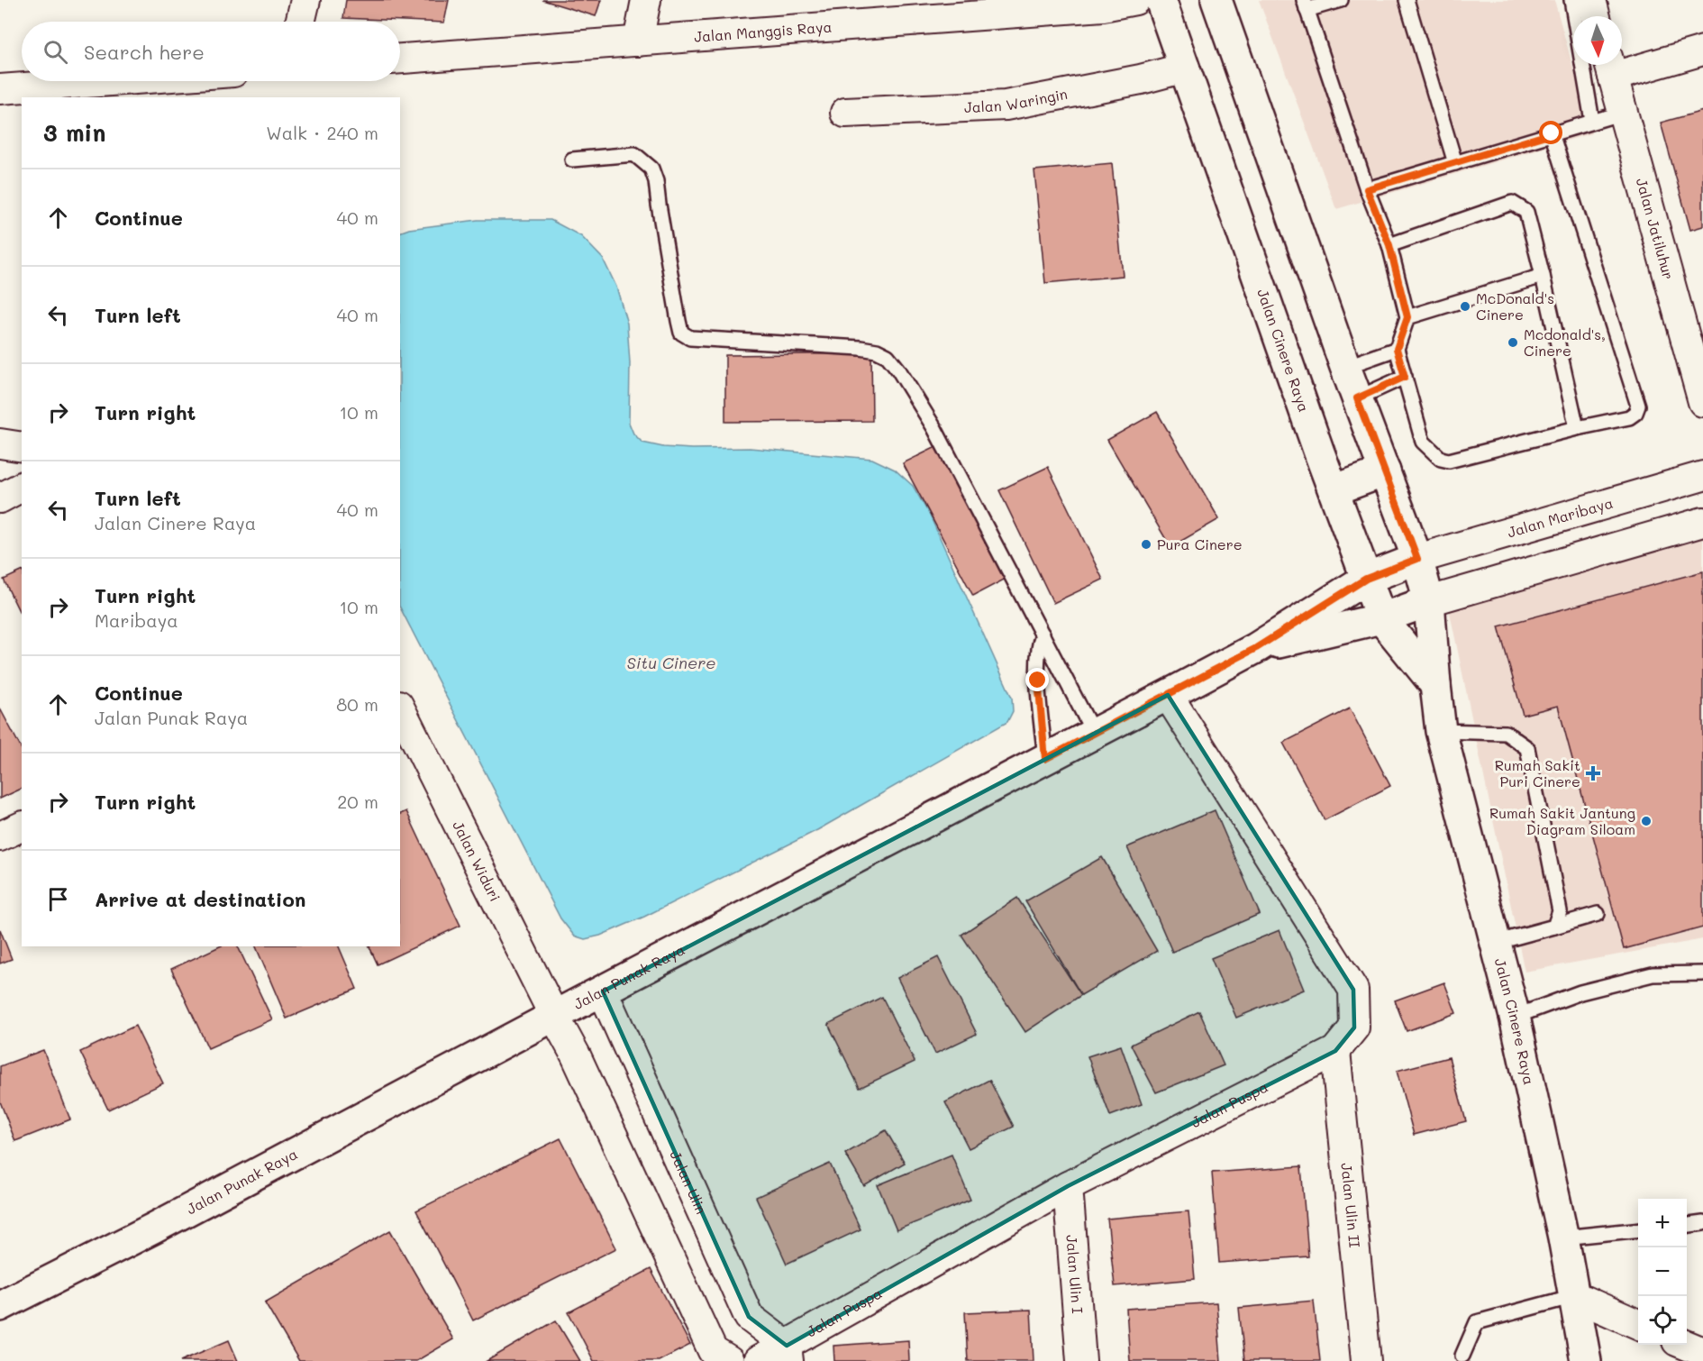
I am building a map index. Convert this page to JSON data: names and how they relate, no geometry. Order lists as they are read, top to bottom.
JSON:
{
  "streets": {
    "main road": ["Jalan Cinere Raya", "Jalan Punak Raya"],
    "street": [
      "Jalan Manggis Raya",
      "Jalan Waringin",
      "Jalan Jatiluhur",
      "Jalan Maribaya",
      "Jalan Widuri",
      "Jalan Puspa",
      "Jalan Ulin",
      "Jalan Ulin II",
      "Jalan Ulin I"
    ]
  },
  "crossings": [
    ["Jalan Waringin", "Jalan Cinere Raya"],
    ["Jalan Cinere Raya", "Jalan Maribaya"],
    ["Jalan Cinere Raya", "Jalan Punak Raya"],
    ["Jalan Maribaya", "Jalan Punak Raya"],
    ["Jalan Widuri", "Jalan Punak Raya"],
    ["Jalan Punak Raya", "Jalan Puspa"],
    ["Jalan Punak Raya", "Jalan Ulin"],
    ["Jalan Puspa", "Jalan Ulin"],
    ["Jalan Puspa", "Jalan Ulin II"],
    ["Jalan Puspa", "Jalan Ulin I"]
  ],
  "water": ["Situ Cinere"],
  "places": {
    "other": [
      "McDonald's Cinere",
      "Mcdonald's, Cinere",
      "Pura Cinere",
      "Rumah Sakit Jantung Diagram Siloam"
    ],
    "health": ["Rumah Sakit Puri Cinere"]
  },
  "north": "bottom",
  "page": {
    "search": "Search here",
    "heading": ["3 min", "Walk · 240 m"],
    "list": [
      ["Continue", "40 m"],
      ["Turn left", "40 m"],
      ["Turn right", "10 m"],
      ["Turn left", "Jalan Cinere Raya", "40 m"],
      ["Turn right", "Maribaya", "10 m"],
      ["Continue", "Jalan Punak Raya", "80 m"],
      ["Turn right", "20 m"],
      "Arrive at destination"
    ],
    "map_buttons": ["+", "−"]
  }
}
